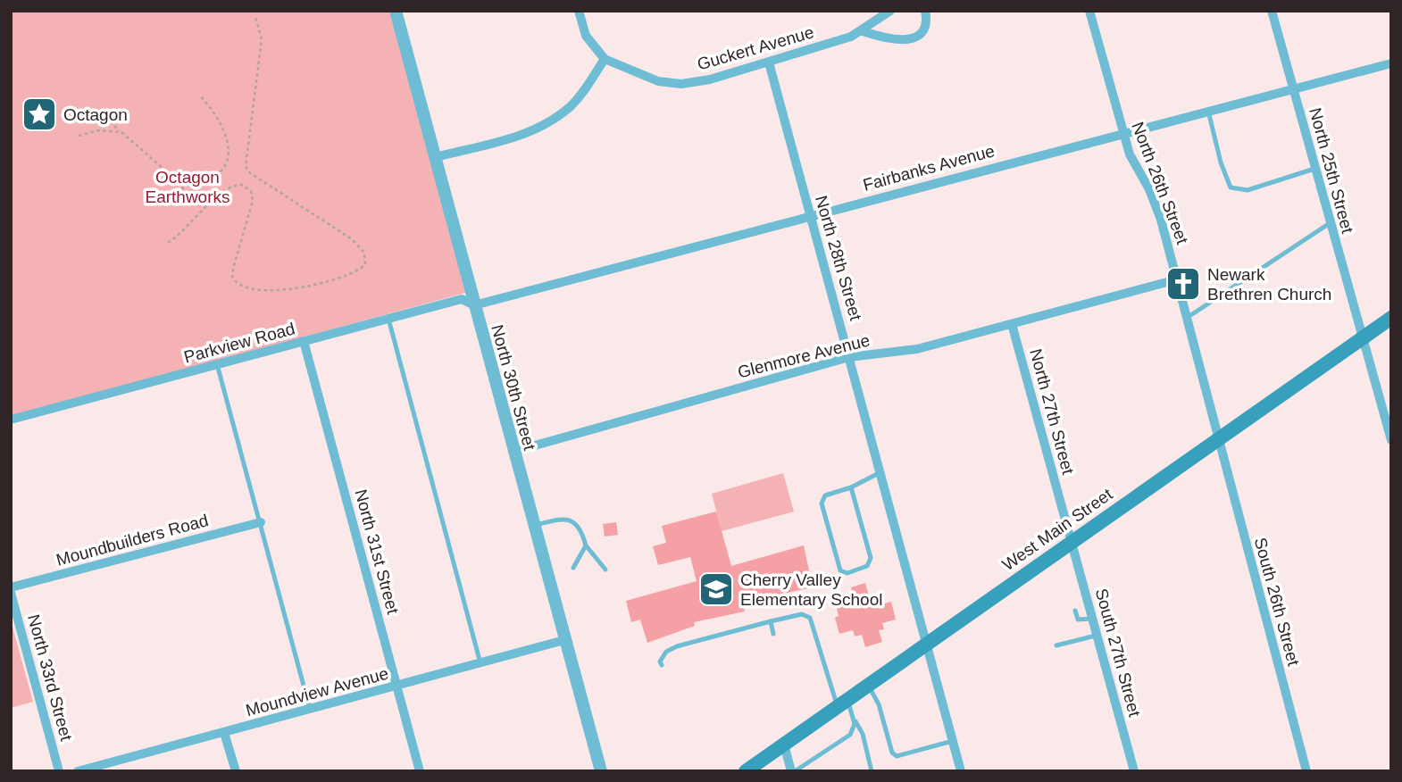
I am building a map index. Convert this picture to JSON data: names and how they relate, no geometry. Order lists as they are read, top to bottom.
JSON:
{
  "streets": {
    "main road": ["West Main Street"],
    "street": [
      "Guckert Avenue",
      "Fairbanks Avenue",
      "North 25th Street",
      "North 26th Street",
      "North 28th Street",
      "Parkview Road",
      "Glenmore Avenue",
      "North 30th Street",
      "North 27th Street",
      "Moundbuilders Road",
      "North 31st Street",
      "South 26th Street",
      "South 27th Street",
      "North 33rd Street",
      "Moundview Avenue"
    ]
  },
  "crossings": [
    ["Guckert Avenue", "North 28th Street"],
    ["Fairbanks Avenue", "North 25th Street"],
    ["Fairbanks Avenue", "North 26th Street"],
    ["Fairbanks Avenue", "North 28th Street"],
    ["Fairbanks Avenue", "Parkview Road"],
    ["Fairbanks Avenue", "North 30th Street"],
    ["North 25th Street", "West Main Street"],
    ["North 26th Street", "Glenmore Avenue"],
    ["North 26th Street", "West Main Street"],
    ["North 26th Street", "South 26th Street"],
    ["North 28th Street", "Glenmore Avenue"],
    ["North 28th Street", "West Main Street"],
    ["Parkview Road", "North 30th Street"],
    ["Parkview Road", "North 31st Street"],
    ["Glenmore Avenue", "North 30th Street"],
    ["Glenmore Avenue", "North 27th Street"],
    ["North 30th Street", "Moundview Avenue"],
    ["North 27th Street", "West Main Street"],
    ["North 27th Street", "South 27th Street"],
    ["West Main Street", "South 26th Street"],
    ["West Main Street", "South 27th Street"],
    ["North 31st Street", "Moundview Avenue"]
  ],
  "parks": ["Octagon Earthworks"],
  "places": {
    "place": ["Octagon"],
    "church": ["Newark Brethren Church"],
    "school or university": ["Cherry Valley Elementary School"]
  }
}
